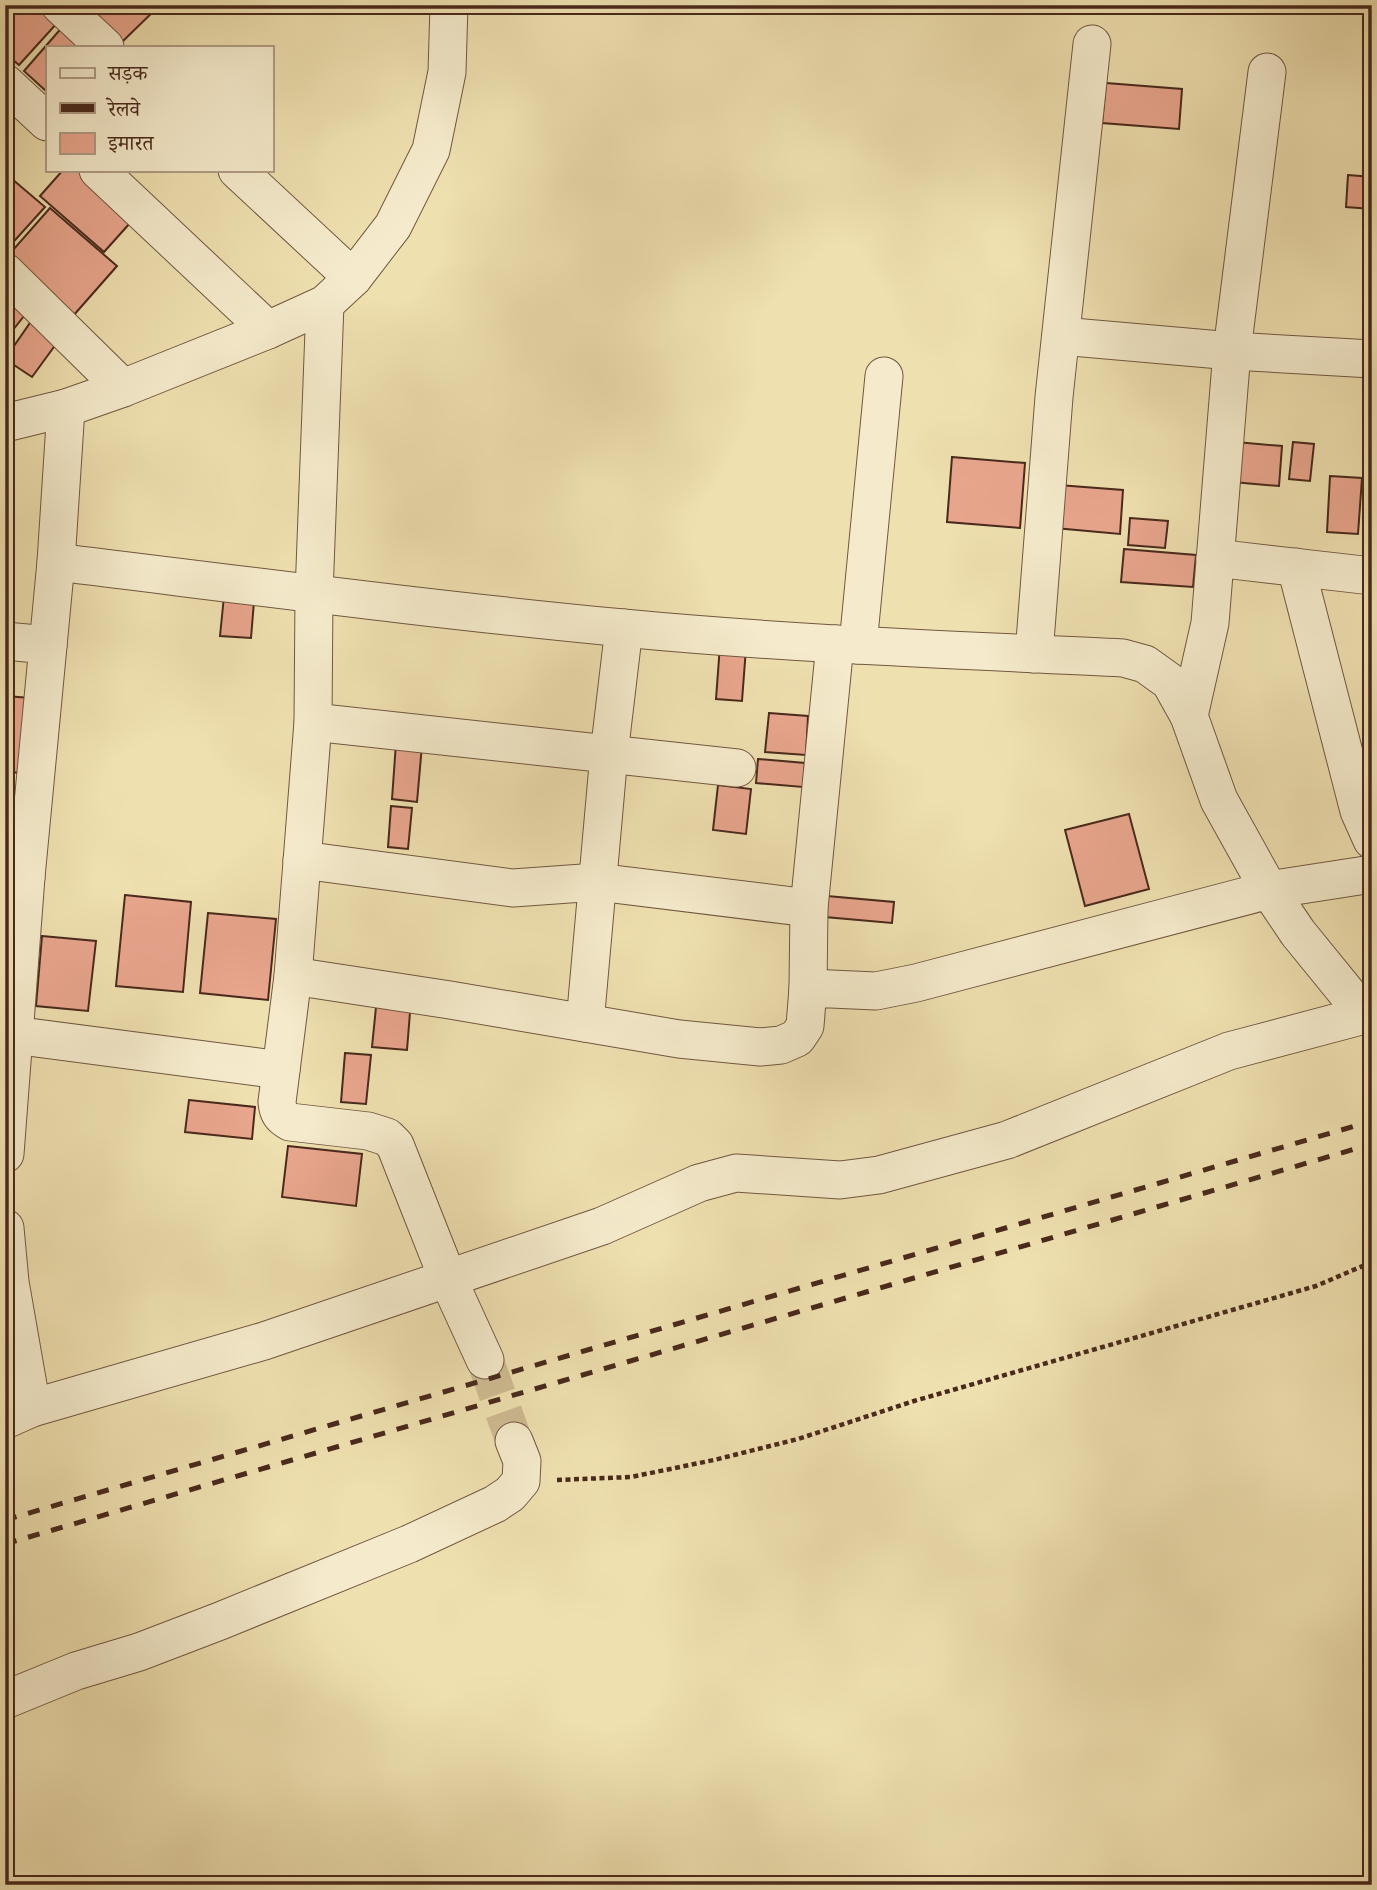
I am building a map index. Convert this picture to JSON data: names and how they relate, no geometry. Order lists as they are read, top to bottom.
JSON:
{
  "legend": ["सड़क", "रेलवे", "इमारत"]
}
